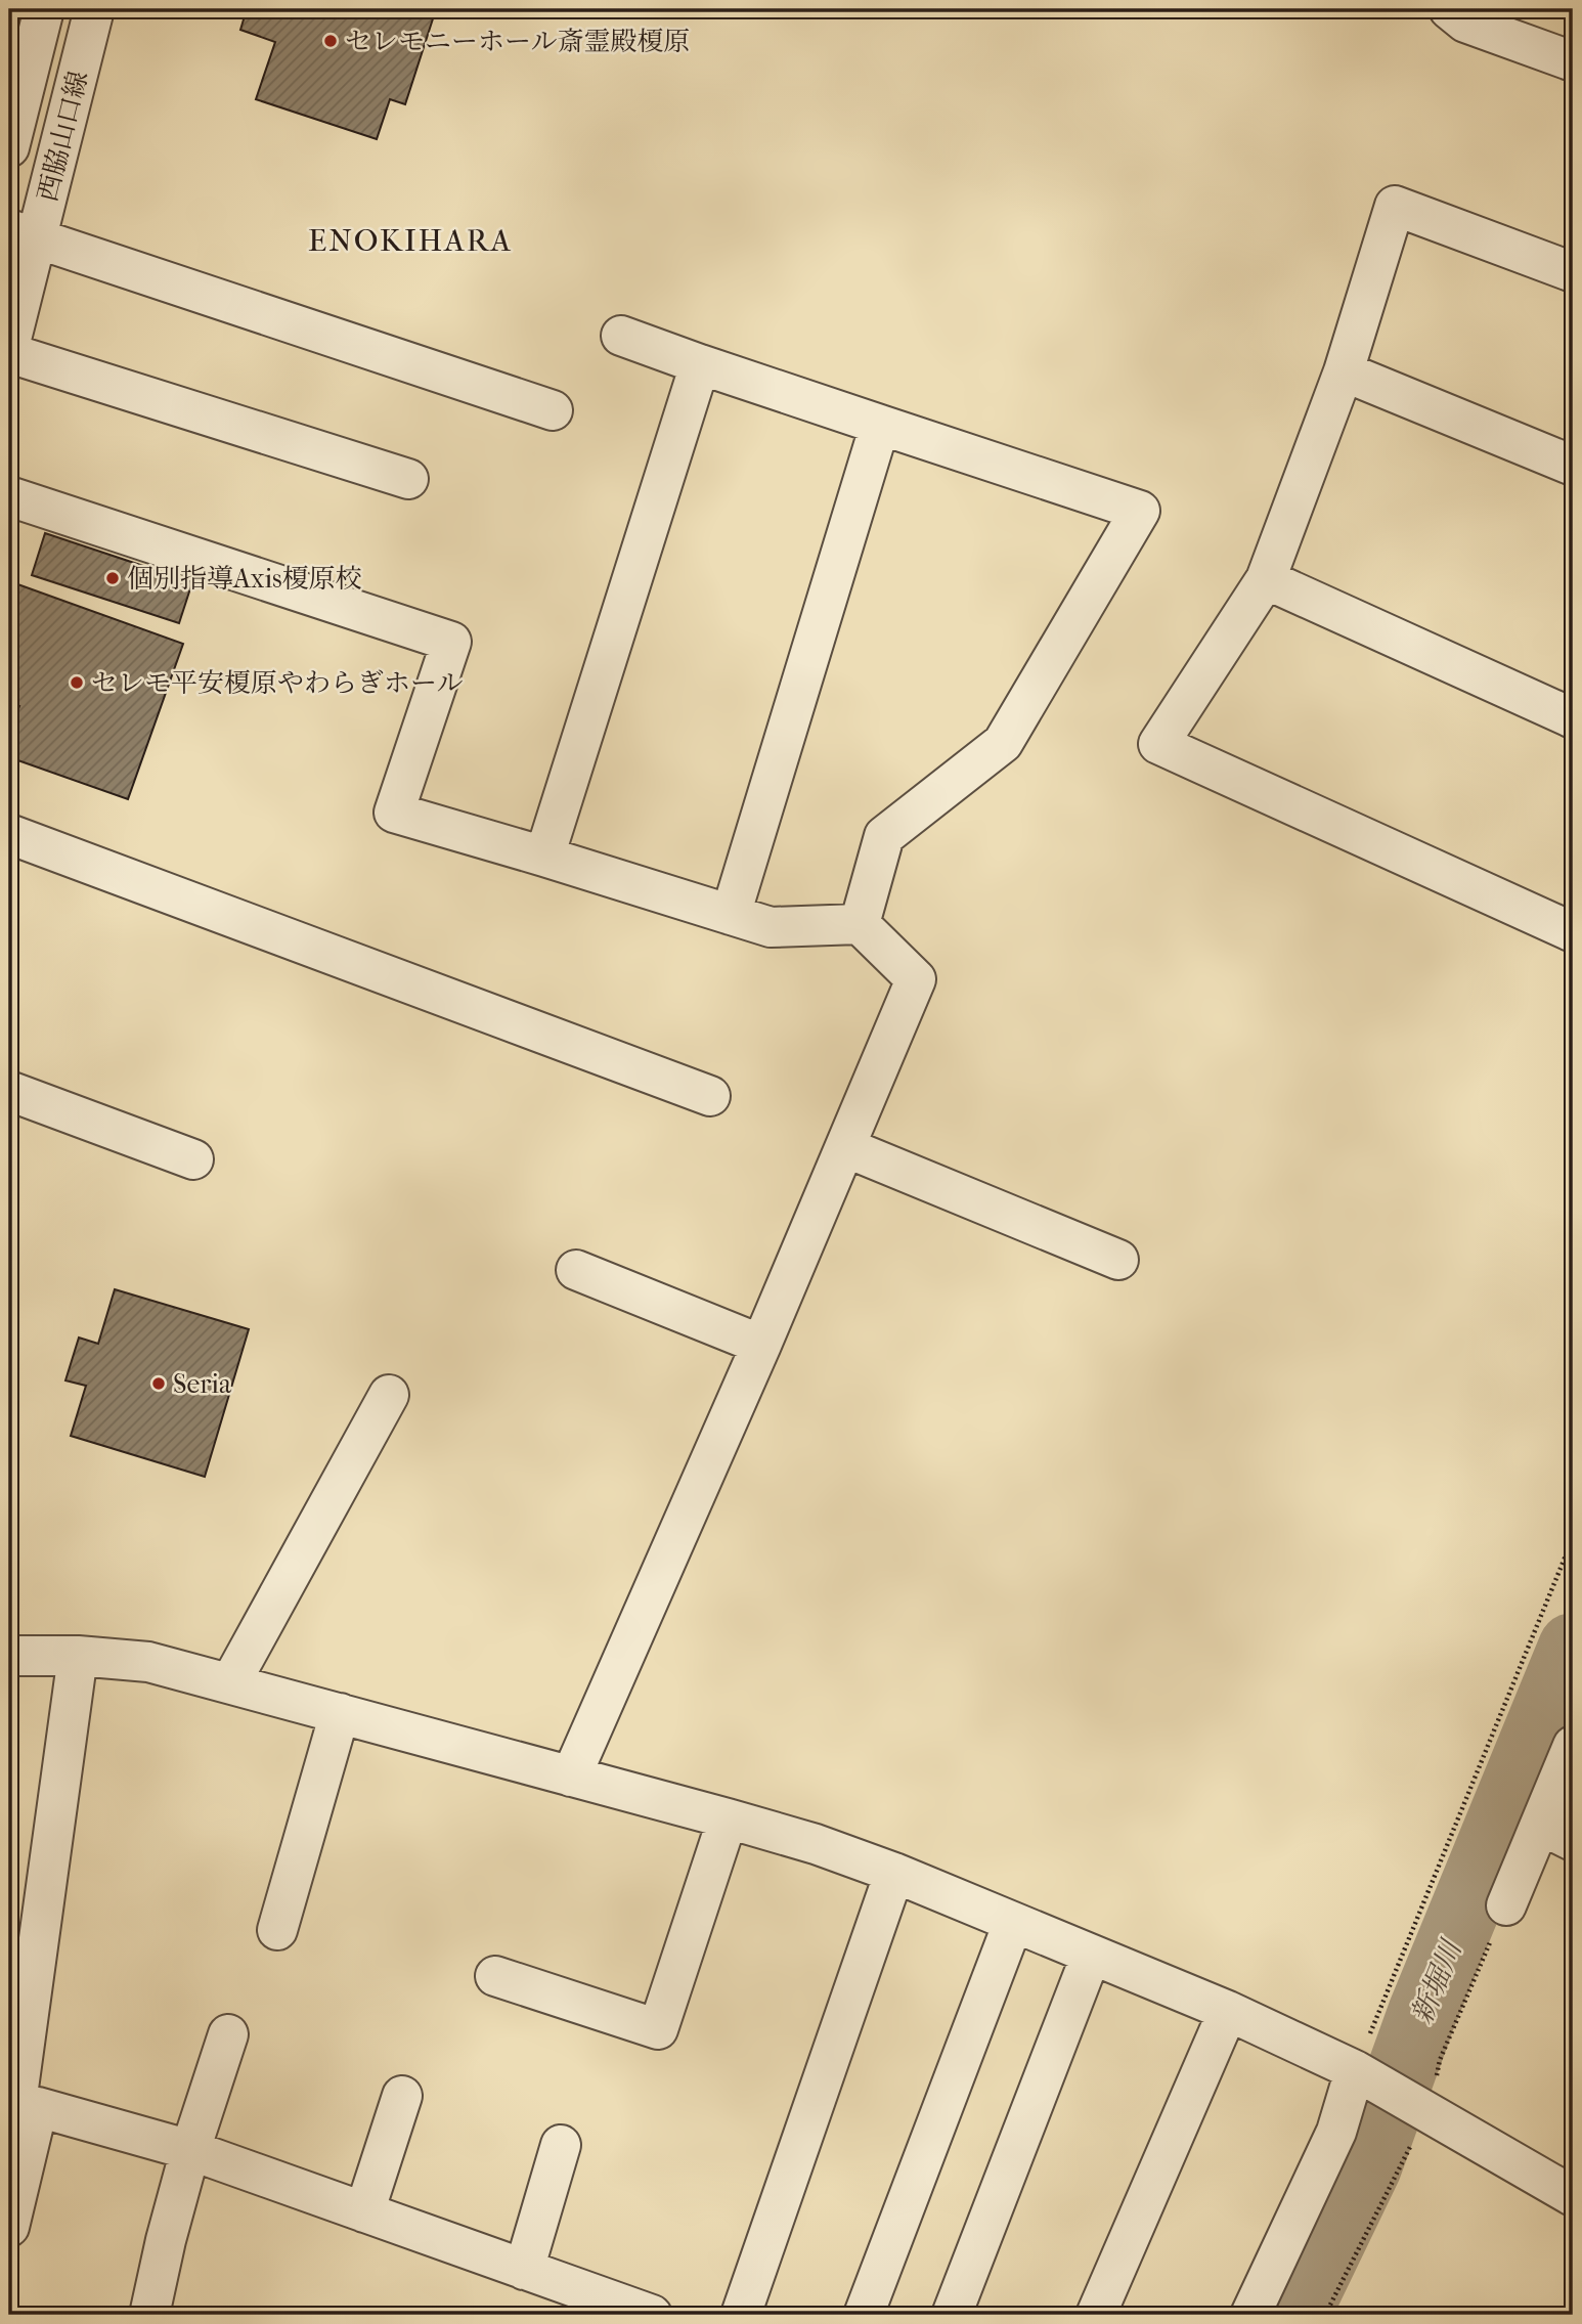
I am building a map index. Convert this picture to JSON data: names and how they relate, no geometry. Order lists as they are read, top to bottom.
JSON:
{
  "streets": {
    "street": ["西脇山口線"]
  },
  "districts": ["ENOKIHARA"],
  "water": ["新堀川"],
  "places": [
    "セレモニーホール斎霊殿榎原",
    "個別指導Axis榎原校",
    "セレモ平安榎原やわらぎホール",
    "Seria"
  ]
}
